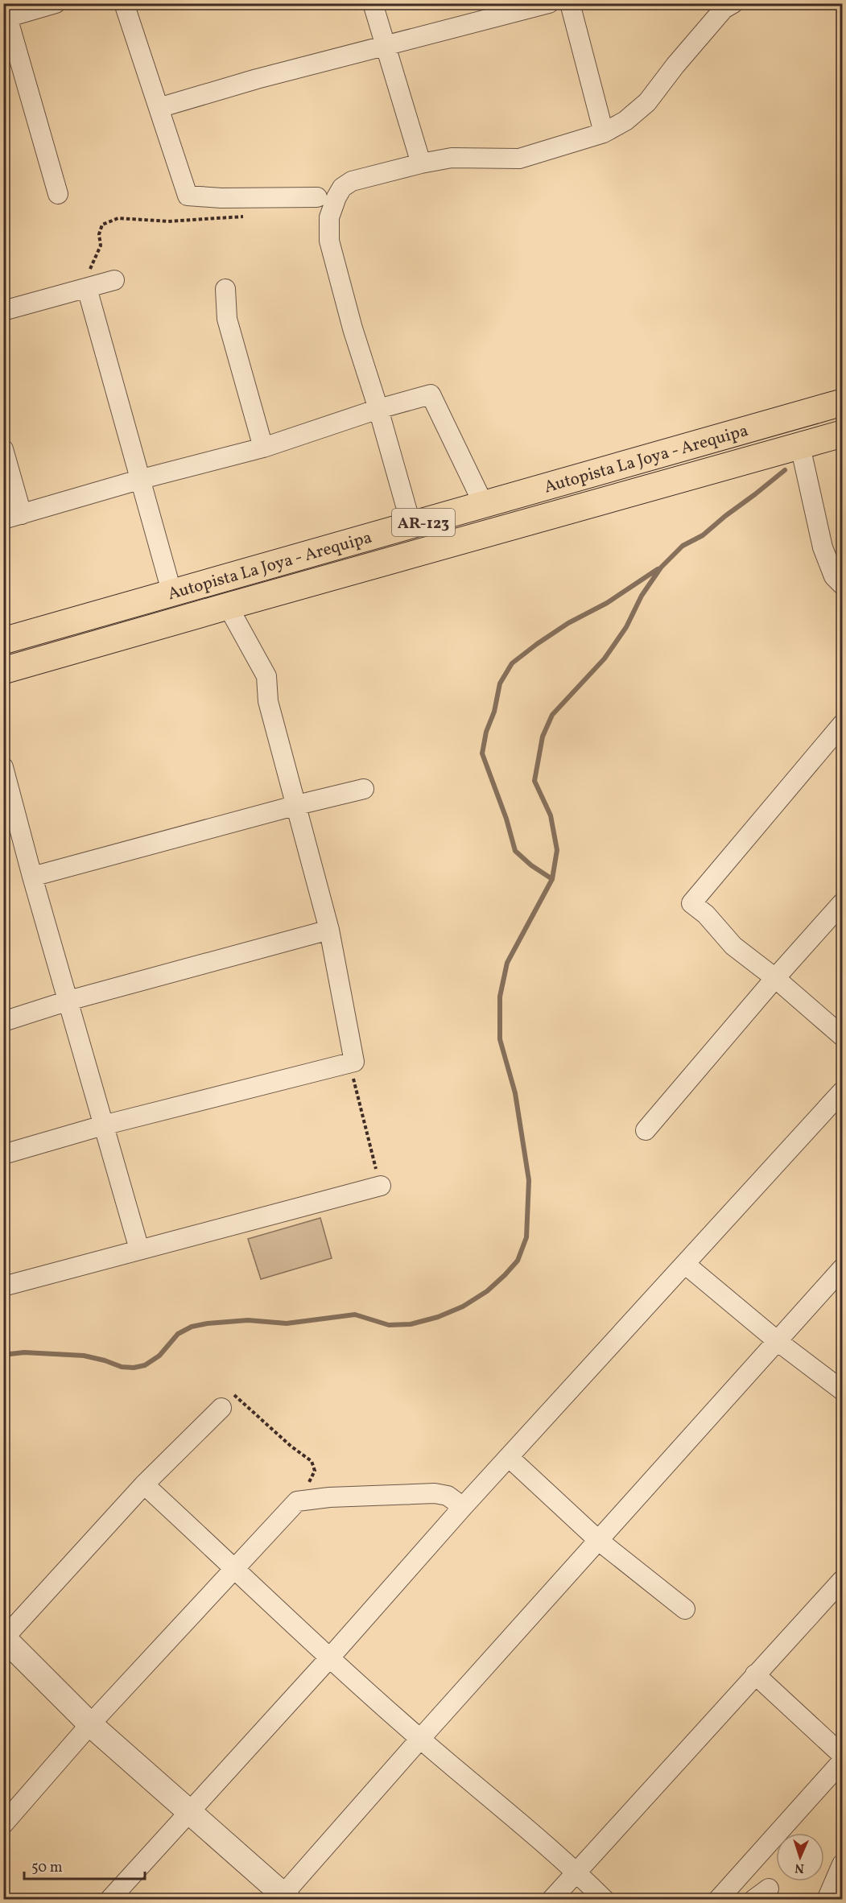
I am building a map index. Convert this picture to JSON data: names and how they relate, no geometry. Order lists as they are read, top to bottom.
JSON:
{
  "streets": {
    "main road": ["Autopista La Joya - Arequipa", "AR-123"]
  },
  "scale_bar": "50 m",
  "north": "bottom"
}
